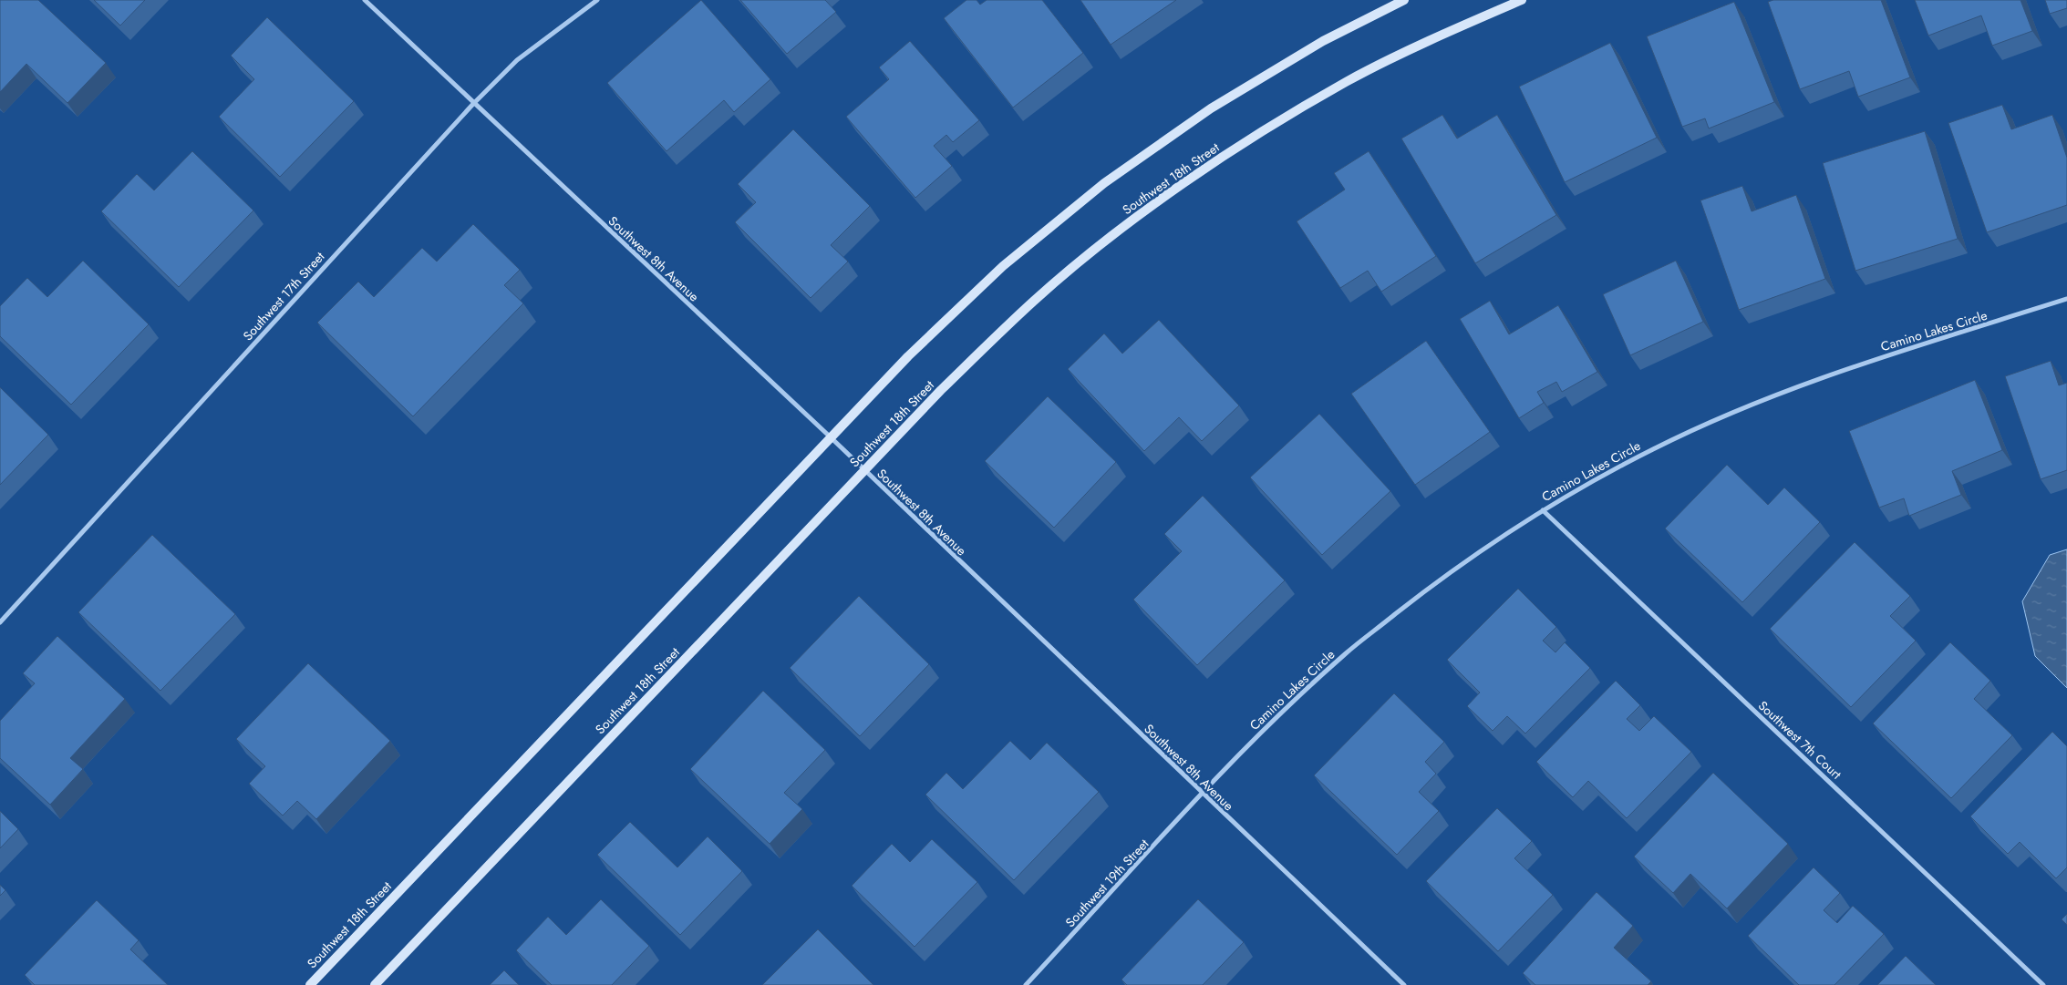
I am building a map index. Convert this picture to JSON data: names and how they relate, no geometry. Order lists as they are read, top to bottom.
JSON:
{
  "streets": {
    "main road": ["Southwest 18th Street"],
    "street": [
      "Southwest 8th Avenue",
      "Southwest 17th Street",
      "Camino Lakes Circle",
      "Southwest 7th Court",
      "Southwest 19th Street"
    ]
  },
  "crossings": [
    ["Southwest 18th Street", "Southwest 8th Avenue"],
    ["Southwest 8th Avenue", "Southwest 17th Street"],
    ["Southwest 8th Avenue", "Camino Lakes Circle"],
    ["Southwest 8th Avenue", "Southwest 19th Street"],
    ["Camino Lakes Circle", "Southwest 7th Court"],
    ["Camino Lakes Circle", "Southwest 19th Street"]
  ]
}
